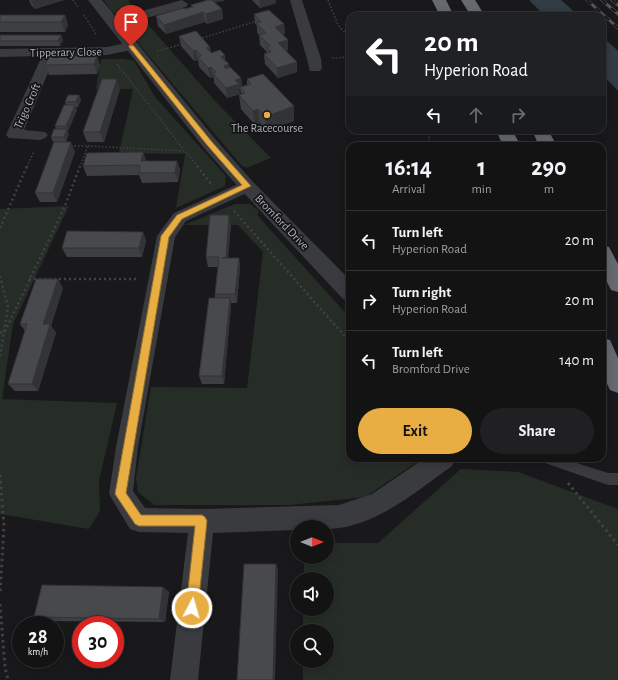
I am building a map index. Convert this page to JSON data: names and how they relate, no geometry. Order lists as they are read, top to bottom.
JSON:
{
  "streets": {
    "street": ["Tipperary Close", "Trigo Croft", "Bromford Drive"]
  },
  "crossings": [
    ["Tipperary Close", "Trigo Croft"],
    ["Tipperary Close", "Bromford Drive"]
  ],
  "places": ["The Racecourse"],
  "north": "right",
  "page": {
    "turn": ["20 m", "Hyperion Road"],
    "eta": [
      "16:14",
      "Arrival",
      "1",
      "min",
      "290",
      "m"
    ],
    "list": [
      {
        "name": "Turn left",
        "note": "Hyperion Road",
        "value": "20 m"
      },
      {
        "name": "Turn right",
        "note": "Hyperion Road",
        "value": "20 m"
      },
      {
        "name": "Turn left",
        "note": "Bromford Drive",
        "value": "140 m"
      }
    ],
    "buttons": ["Exit", "Share"],
    "speed": "28 km/h",
    "limit": "30"
  }
}
